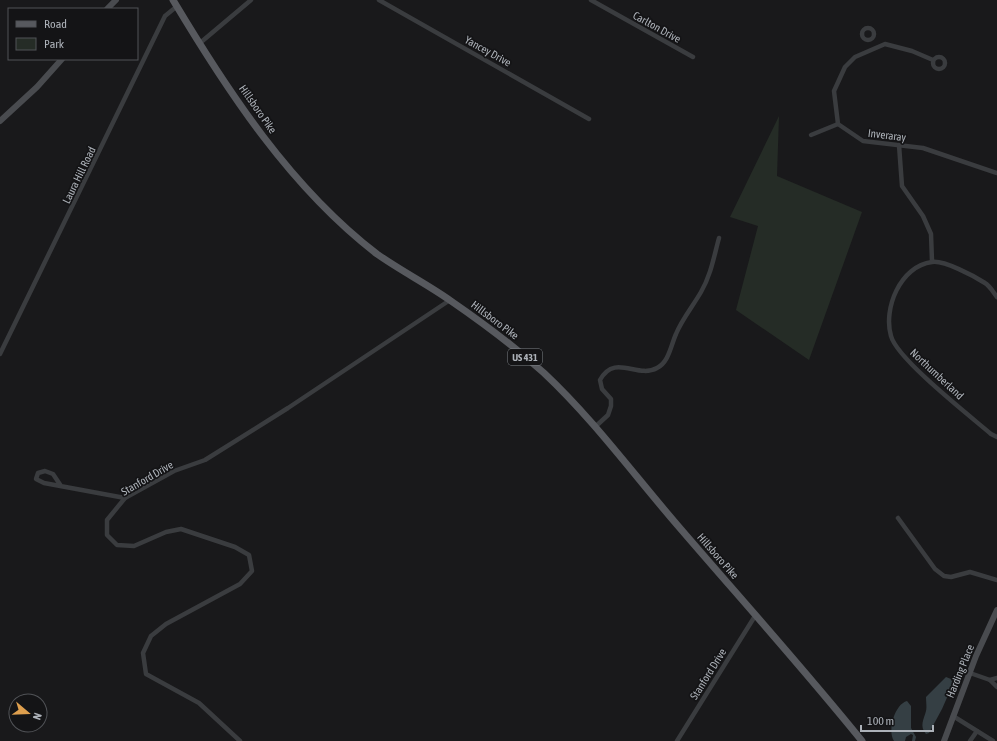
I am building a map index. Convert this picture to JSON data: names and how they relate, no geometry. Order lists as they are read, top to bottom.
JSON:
{
  "streets": {
    "main road": ["Hillsboro Pike", "US 431", "Harding Place"],
    "street": [
      "Carlton Drive",
      "Yancey Drive",
      "Inveraray",
      "Laura Hill Road",
      "Northumberland",
      "Stanford Drive"
    ]
  },
  "crossings": [
    ["Hillsboro Pike", "Laura Hill Road"],
    ["Hillsboro Pike", "Stanford Drive"]
  ],
  "legend": ["Road", "Park"],
  "scale_bar": "100 m",
  "north": "right"
}
